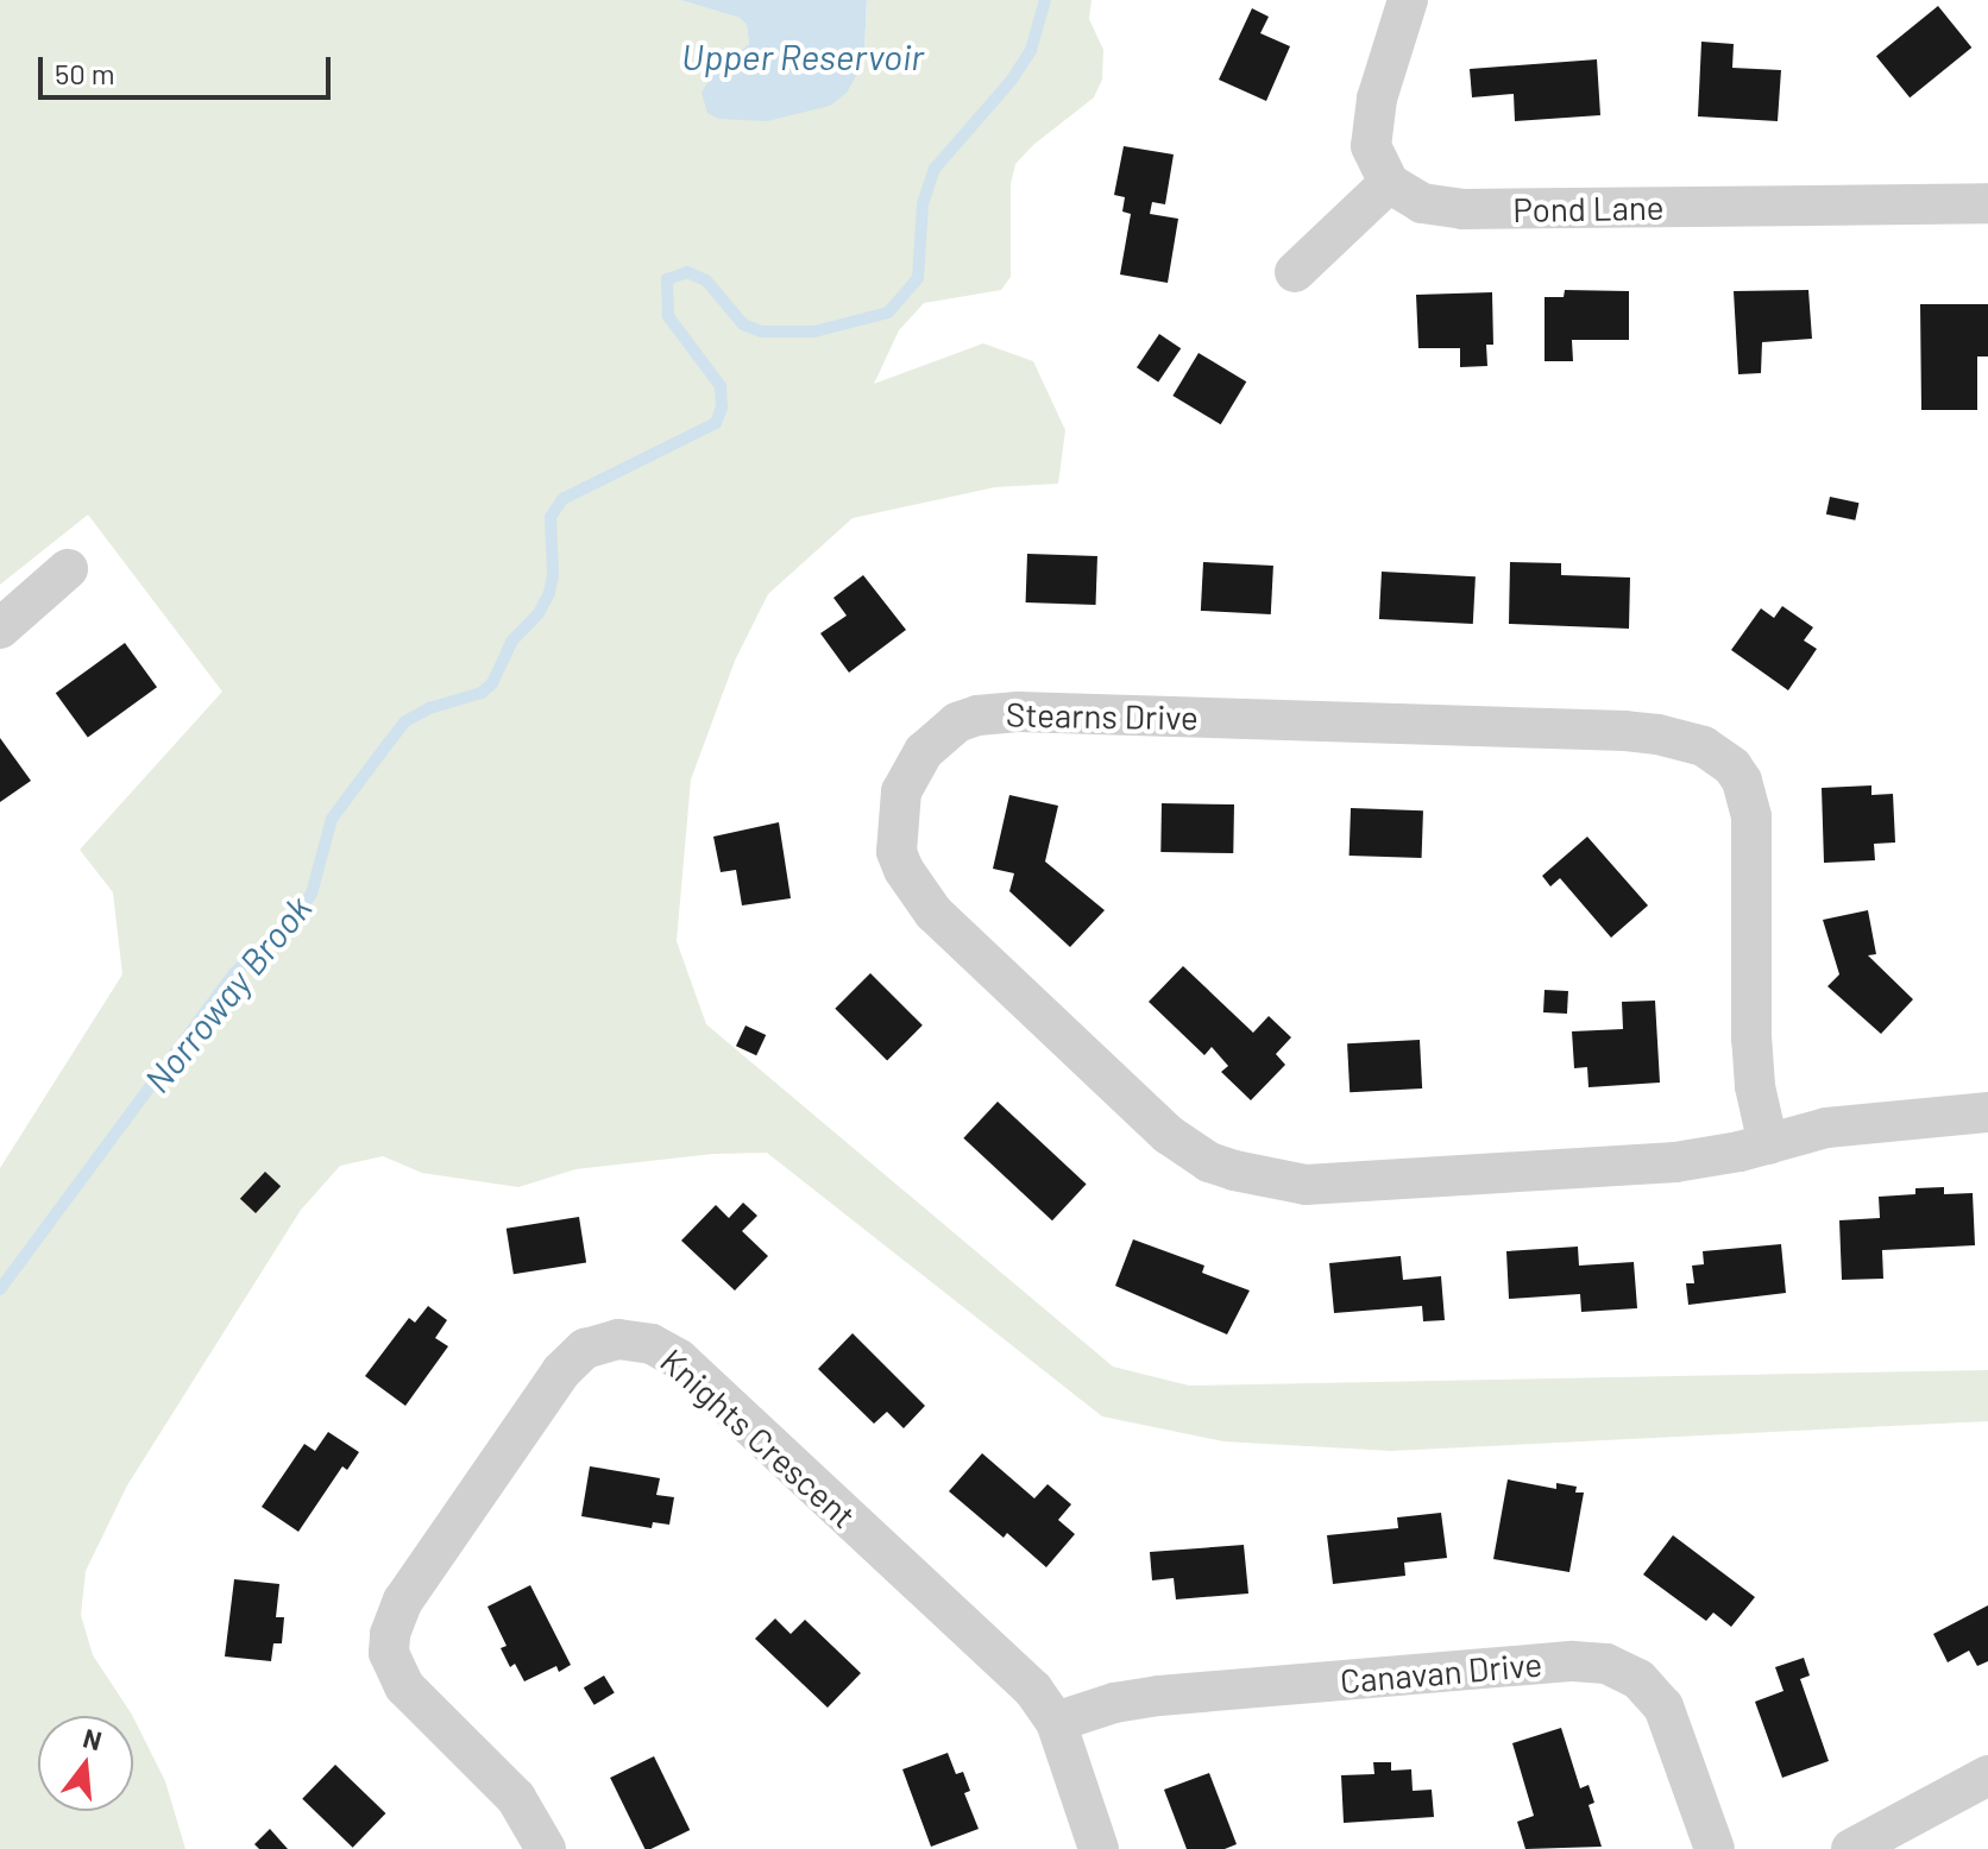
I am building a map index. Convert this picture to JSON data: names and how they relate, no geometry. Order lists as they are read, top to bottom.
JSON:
{
  "streets": {
    "street": [
      "Pond Lane",
      "Stearns Drive",
      "Knights Crescent",
      "Canavan Drive"
    ]
  },
  "crossings": [
    ["Knights Crescent", "Canavan Drive"]
  ],
  "water": ["Upper Reservoir", "Norroway Brook"],
  "scale_bar": "50 m",
  "north": "top"
}
